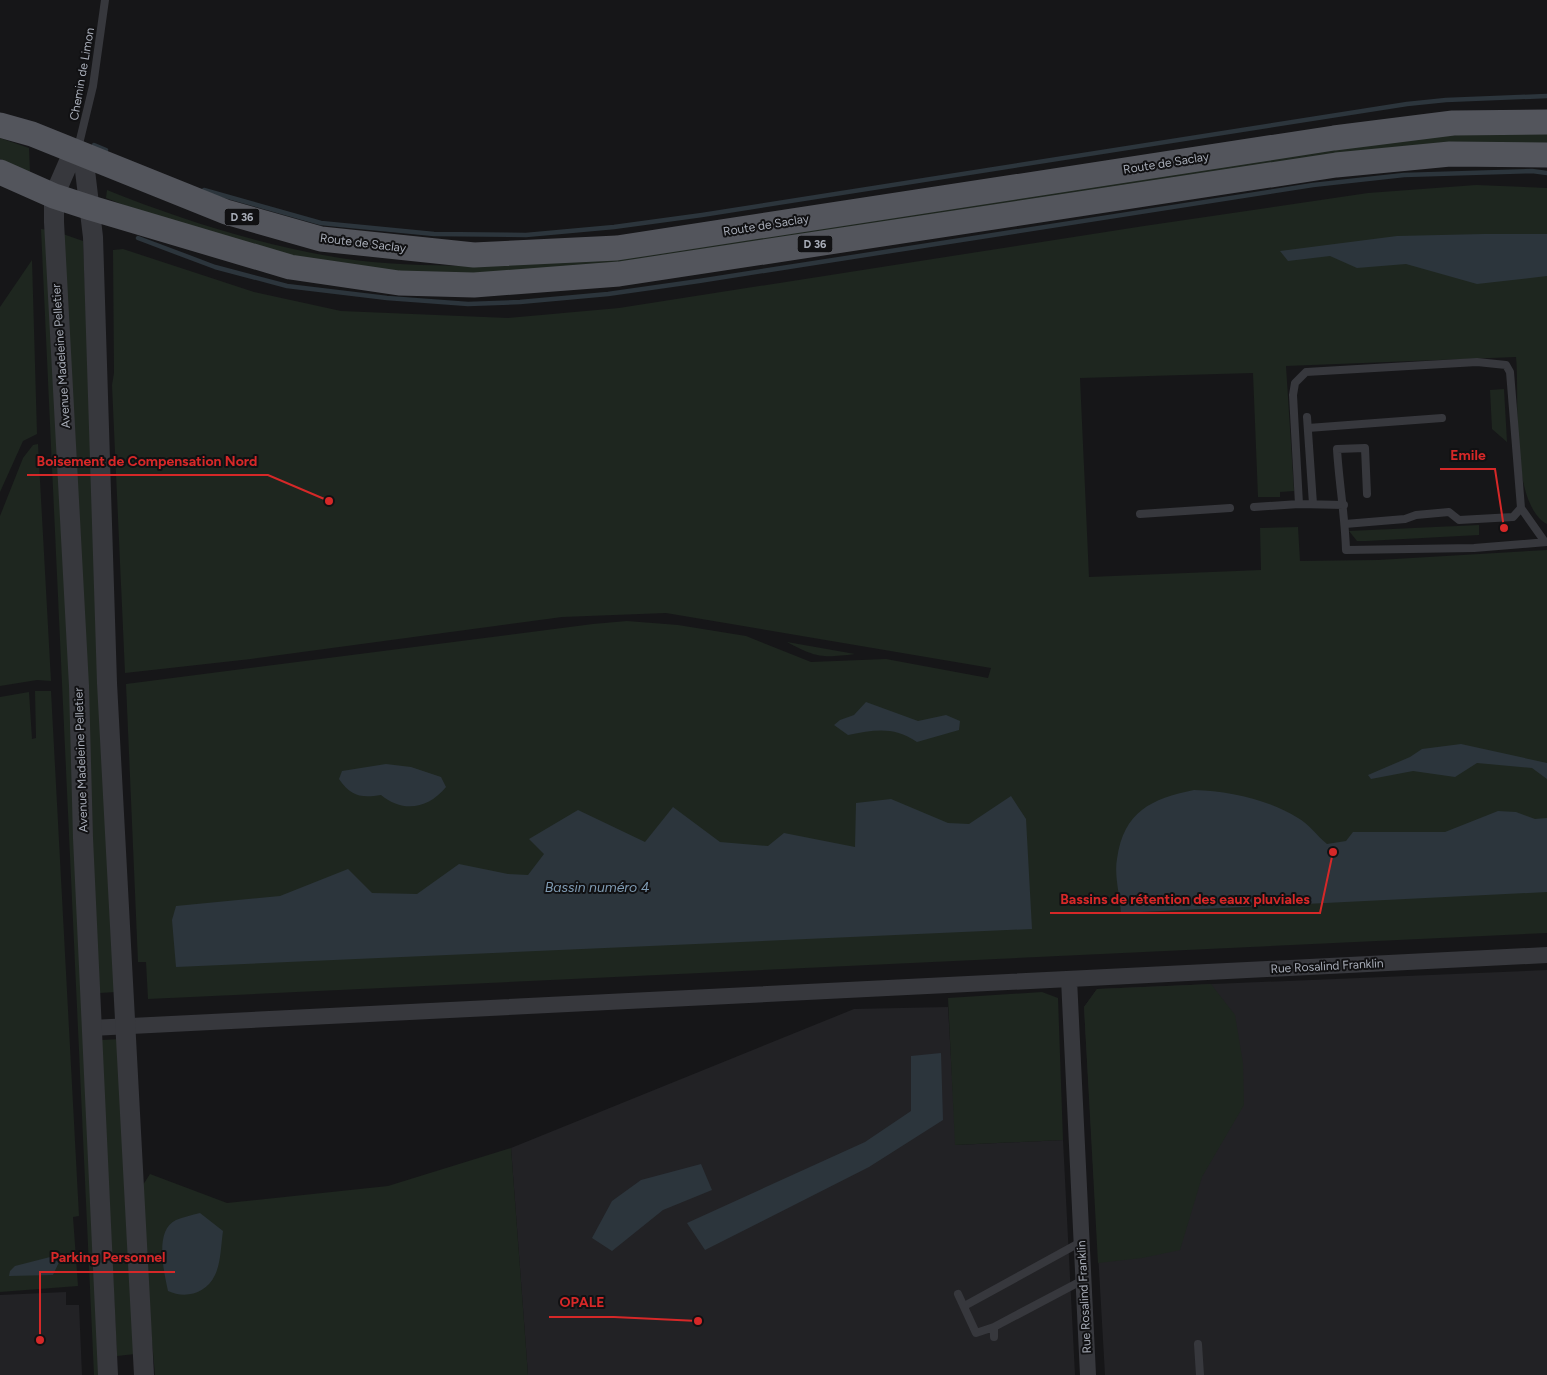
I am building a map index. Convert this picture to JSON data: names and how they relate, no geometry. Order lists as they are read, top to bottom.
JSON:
{
  "streets": {
    "main road": ["Route de Saclay", "D 36"],
    "street": ["Avenue Madeleine Pelletier", "Rue Rosalind Franklin"],
    "lane": ["Chemin de Limon"]
  },
  "crossings": [
    ["Chemin de Limon", "Route de Saclay"],
    ["Chemin de Limon", "Avenue Madeleine Pelletier"],
    ["Route de Saclay", "Avenue Madeleine Pelletier"],
    ["D 36", "Avenue Madeleine Pelletier"],
    ["Avenue Madeleine Pelletier", "Rue Rosalind Franklin"]
  ],
  "water": ["Bassin numéro 4"],
  "places": [
    "Boisement de Compensation Nord",
    "Emile",
    "Bassins de rétention des eaux pluviales",
    "OPALE",
    "Parking Personnel"
  ]
}
